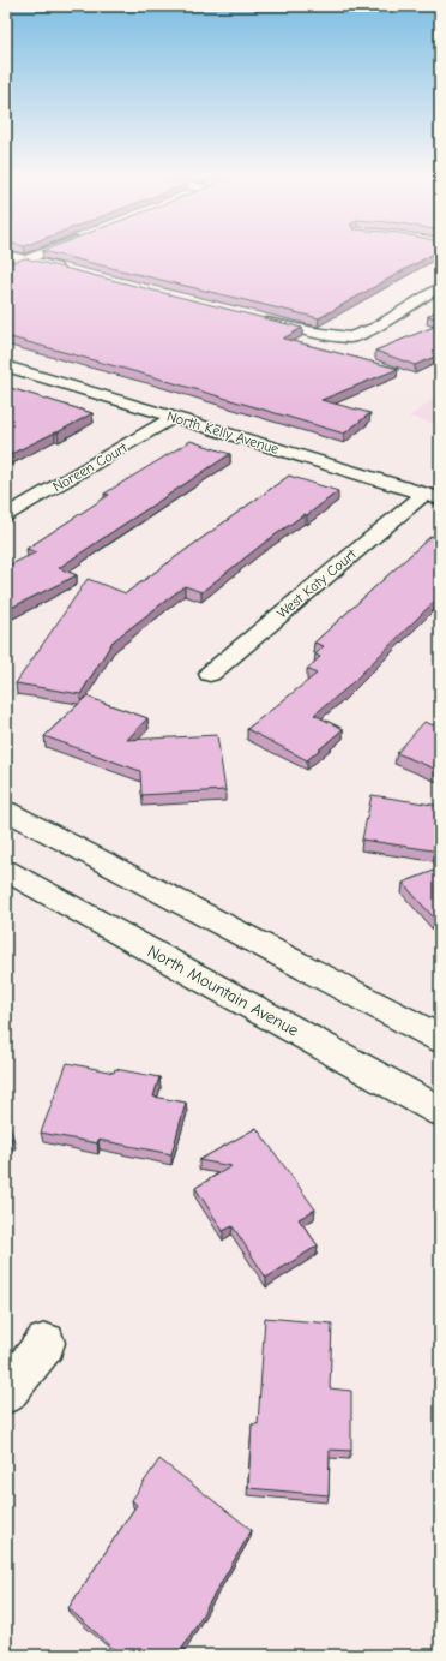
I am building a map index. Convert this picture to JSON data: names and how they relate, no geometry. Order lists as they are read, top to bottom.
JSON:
{
  "streets": {
    "street": [
      "North Kelly Avenue",
      "Noreen Court",
      "West Katy Court",
      "North Mountain Avenue"
    ]
  },
  "crossings": [
    ["North Kelly Avenue", "Noreen Court"],
    ["North Kelly Avenue", "West Katy Court"]
  ]
}
